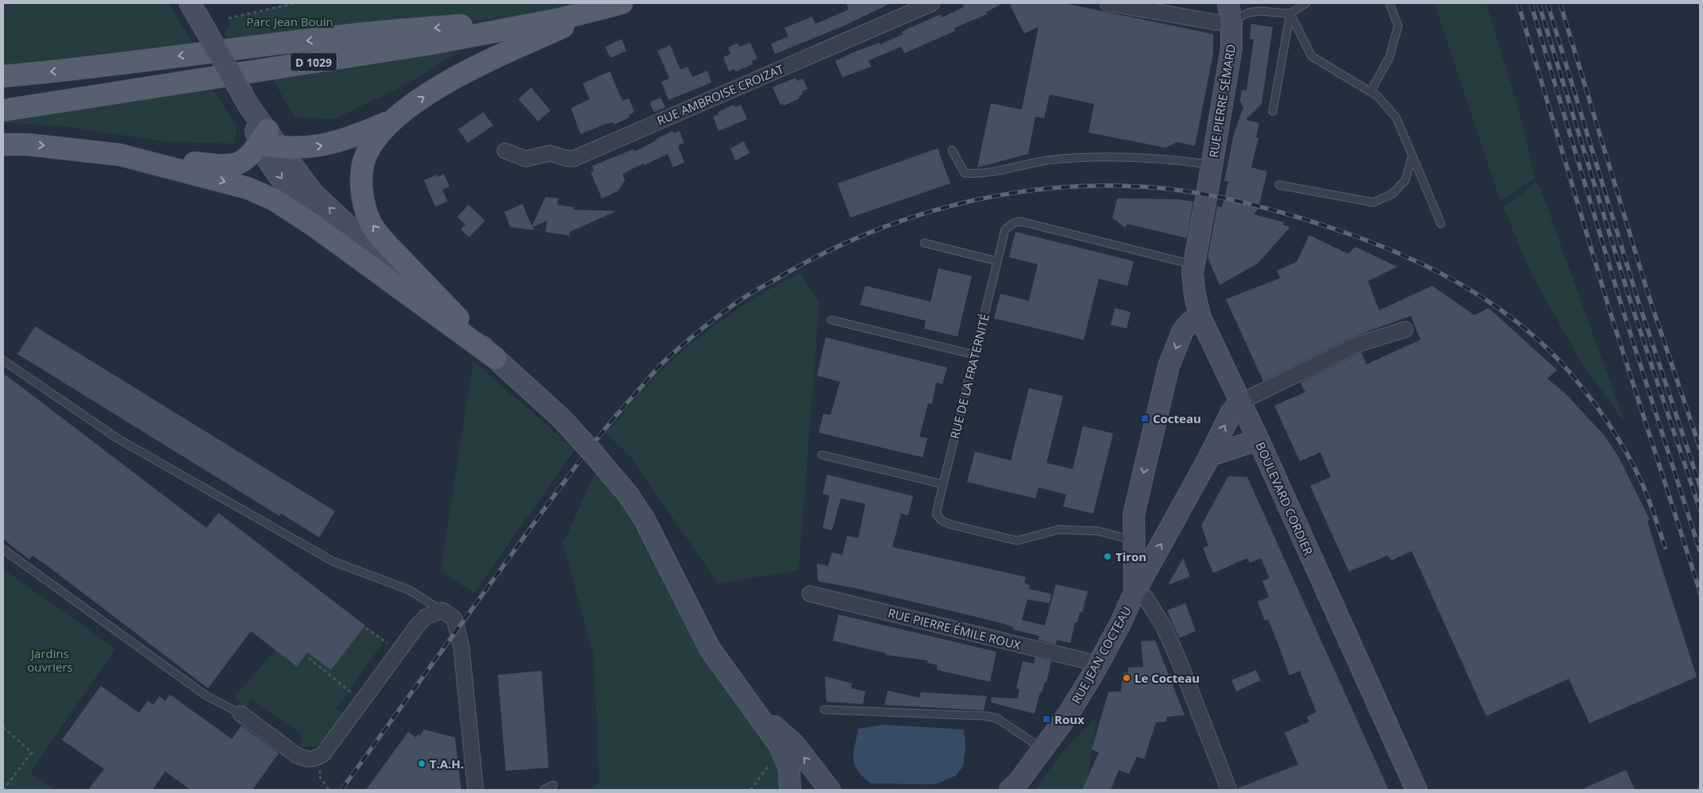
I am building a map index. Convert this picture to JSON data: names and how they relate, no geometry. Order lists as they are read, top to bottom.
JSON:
{
  "streets": {
    "main road": ["D 1029"],
    "street": [
      "RUE AMBROISE CROIZAT",
      "RUE PIERRE SÉMARD",
      "BOULEVARD CORDIER",
      "RUE PIERRE ÉMILE ROUX",
      "RUE JEAN COCTEAU"
    ],
    "lane": ["RUE DE LA FRATERNITÉ"]
  },
  "crossings": [
    ["RUE PIERRE SÉMARD", "BOULEVARD CORDIER"],
    ["RUE DE LA FRATERNITÉ", "BOULEVARD CORDIER"],
    ["RUE DE LA FRATERNITÉ", "RUE JEAN COCTEAU"],
    ["BOULEVARD CORDIER", "RUE JEAN COCTEAU"],
    ["RUE PIERRE ÉMILE ROUX", "RUE JEAN COCTEAU"]
  ],
  "parks": ["Parc Jean Bouin", "Jardins ouvriers"],
  "places": {
    "transit": ["Cocteau", "Roux"],
    "other": ["Tiron", "Le Cocteau", "T.A.H."]
  }
}
